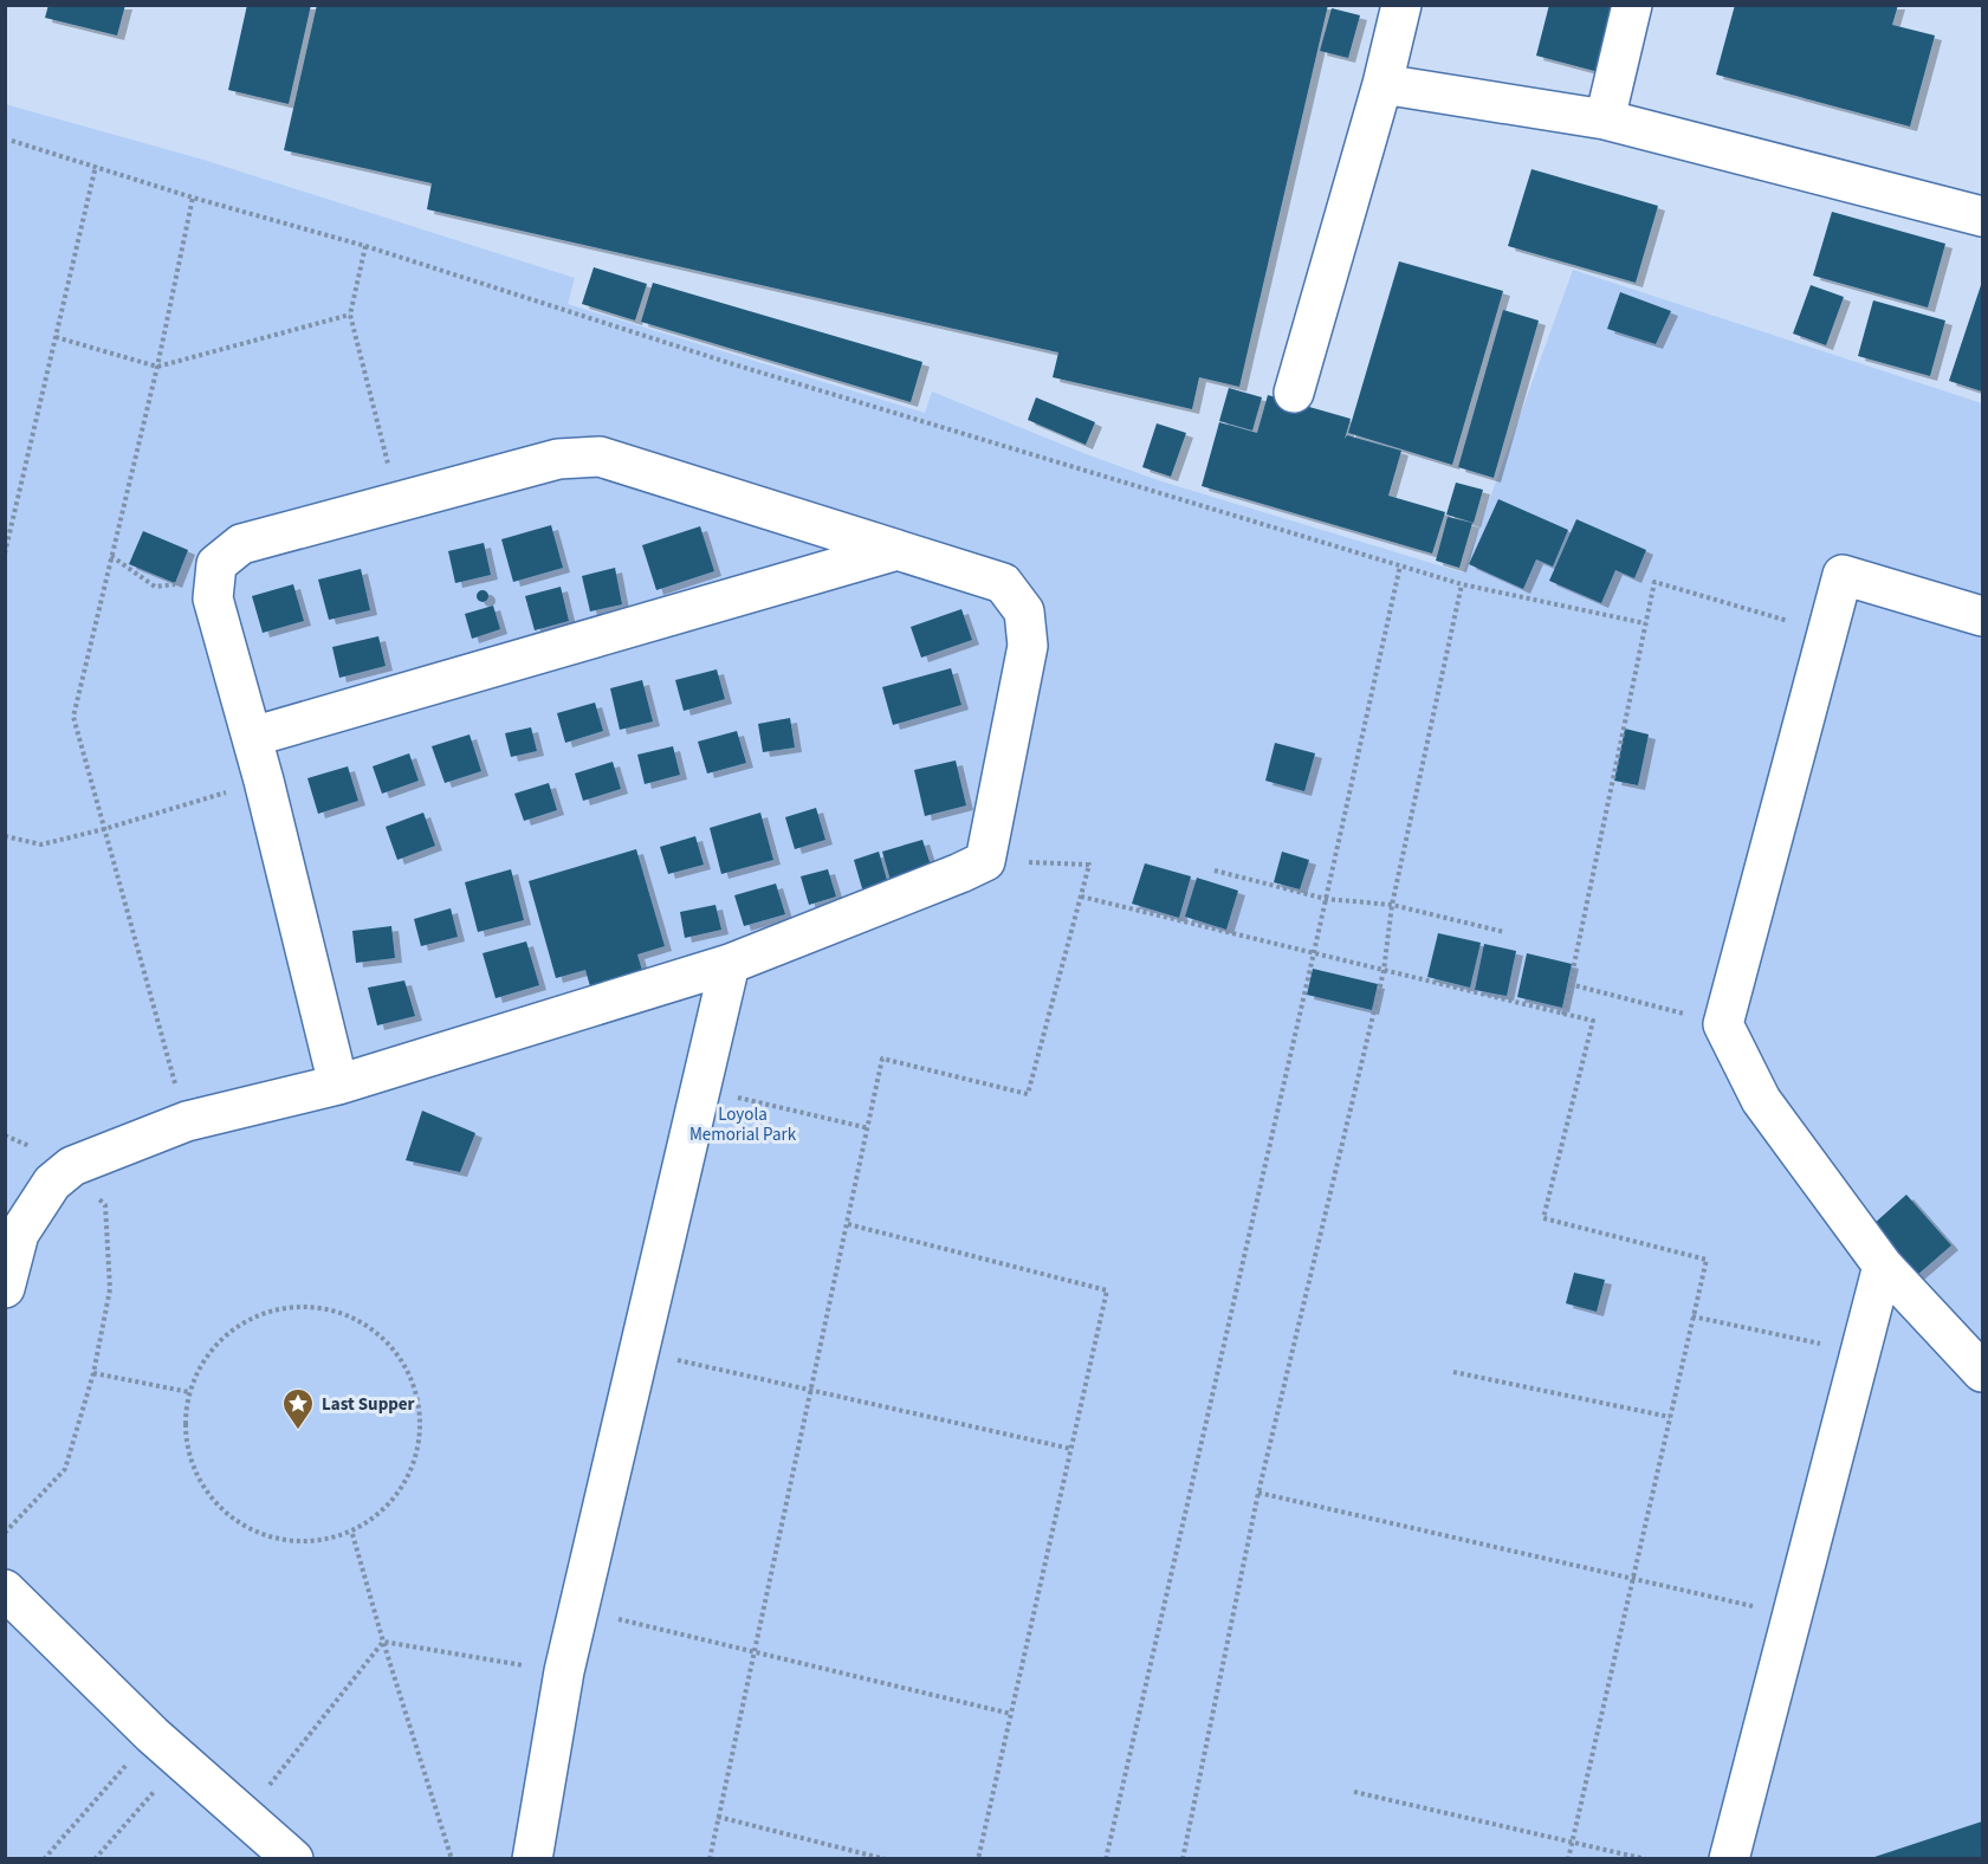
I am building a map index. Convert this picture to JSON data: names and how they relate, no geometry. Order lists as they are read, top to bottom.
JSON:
{
  "parks": ["Loyola Memorial Park"],
  "places": {
    "place": ["Last Supper"]
  }
}
